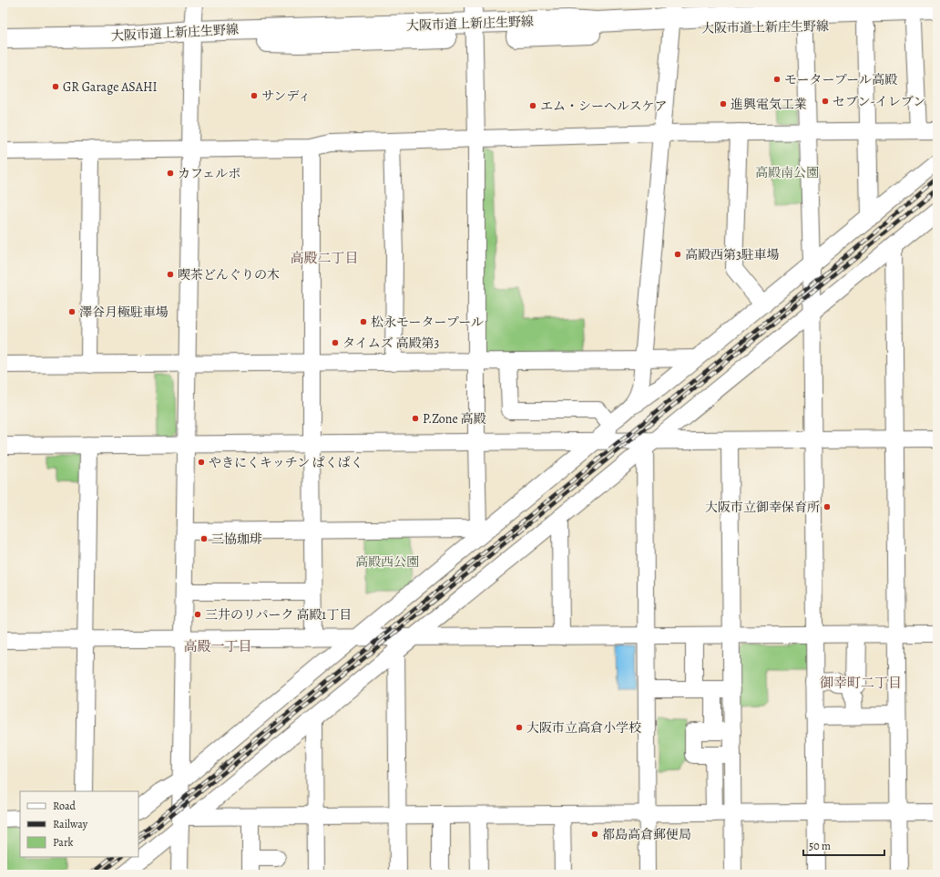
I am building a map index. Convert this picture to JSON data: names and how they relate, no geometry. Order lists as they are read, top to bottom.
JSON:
{
  "streets": {
    "main road": ["大阪市道上新庄生野線"]
  },
  "districts": ["高殿二丁目", "高殿一丁目", "御幸町二丁目"],
  "parks": ["高殿南公園", "高殿西公園"],
  "places": [
    "モータープール高殿",
    "GR Garage ASAHI",
    "サンディ",
    "セブン-イレブン",
    "進興電気工業",
    "エム・シーヘルスケア",
    "カフェルポ",
    "高殿西第3駐車場",
    "喫茶どんぐりの木",
    "澤谷月極駐車場",
    "松永モータープール",
    "タイムズ 高殿第3",
    "P.Zone 高殿",
    "やきにくキッチン ぱくぱく",
    "大阪市立御幸保育所",
    "三協珈琲",
    "三井のリパーク 高殿1丁目",
    "大阪市立高倉小学校",
    "都島高倉郵便局"
  ],
  "legend": ["Road", "Railway", "Park"],
  "scale_bar": "50 m"
}
